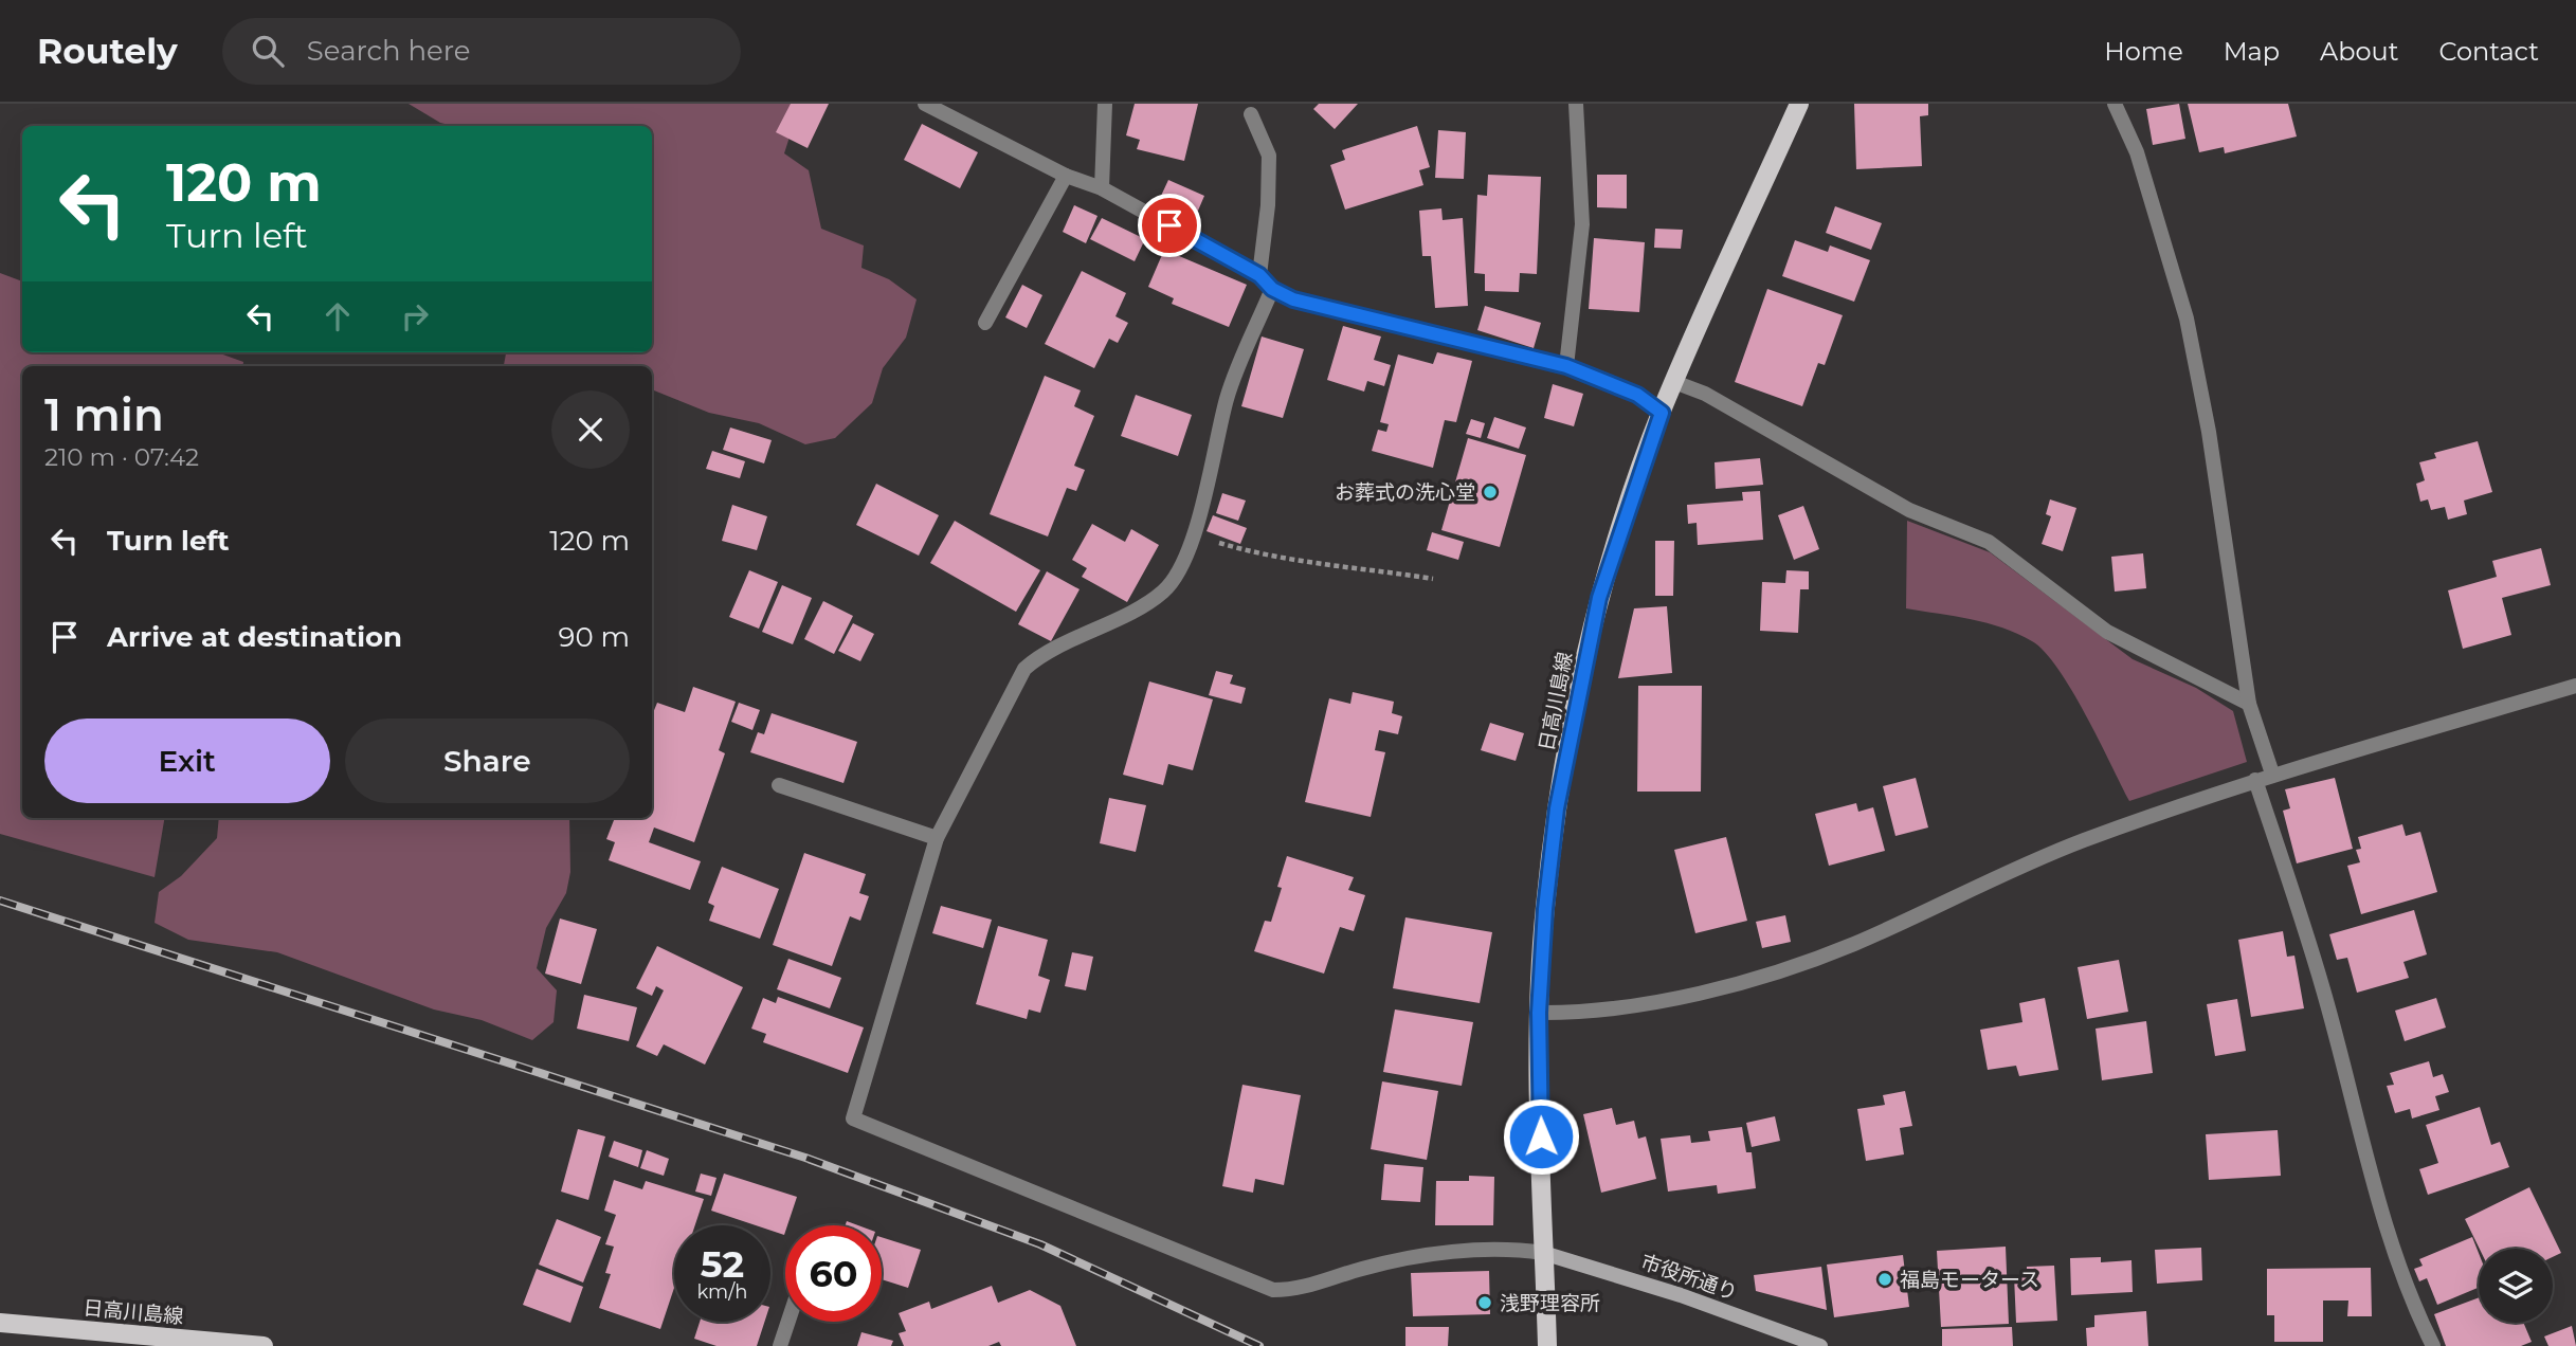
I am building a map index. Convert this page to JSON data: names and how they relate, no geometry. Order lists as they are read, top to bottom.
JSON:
{
  "streets": {
    "main road": ["日高川島線"],
    "street": ["市役所通り"]
  },
  "crossings": [
    ["日高川島線", "市役所通り"]
  ],
  "places": ["お葬式の洗心堂", "福島モータース", "浅野理容所"],
  "page": {
    "header": "Routely",
    "search": "Search here",
    "nav": [
      "Home",
      "Map",
      "About",
      "Contact"
    ],
    "turn": ["120 m", "Turn left"],
    "heading": ["1 min", "210 m · 07:42"],
    "list": [
      {
        "name": "Turn left",
        "value": "120 m"
      },
      {
        "name": "Arrive at destination",
        "value": "90 m"
      }
    ],
    "buttons": ["Exit", "Share"],
    "speed": "52 km/h",
    "limit": "60"
  }
}
